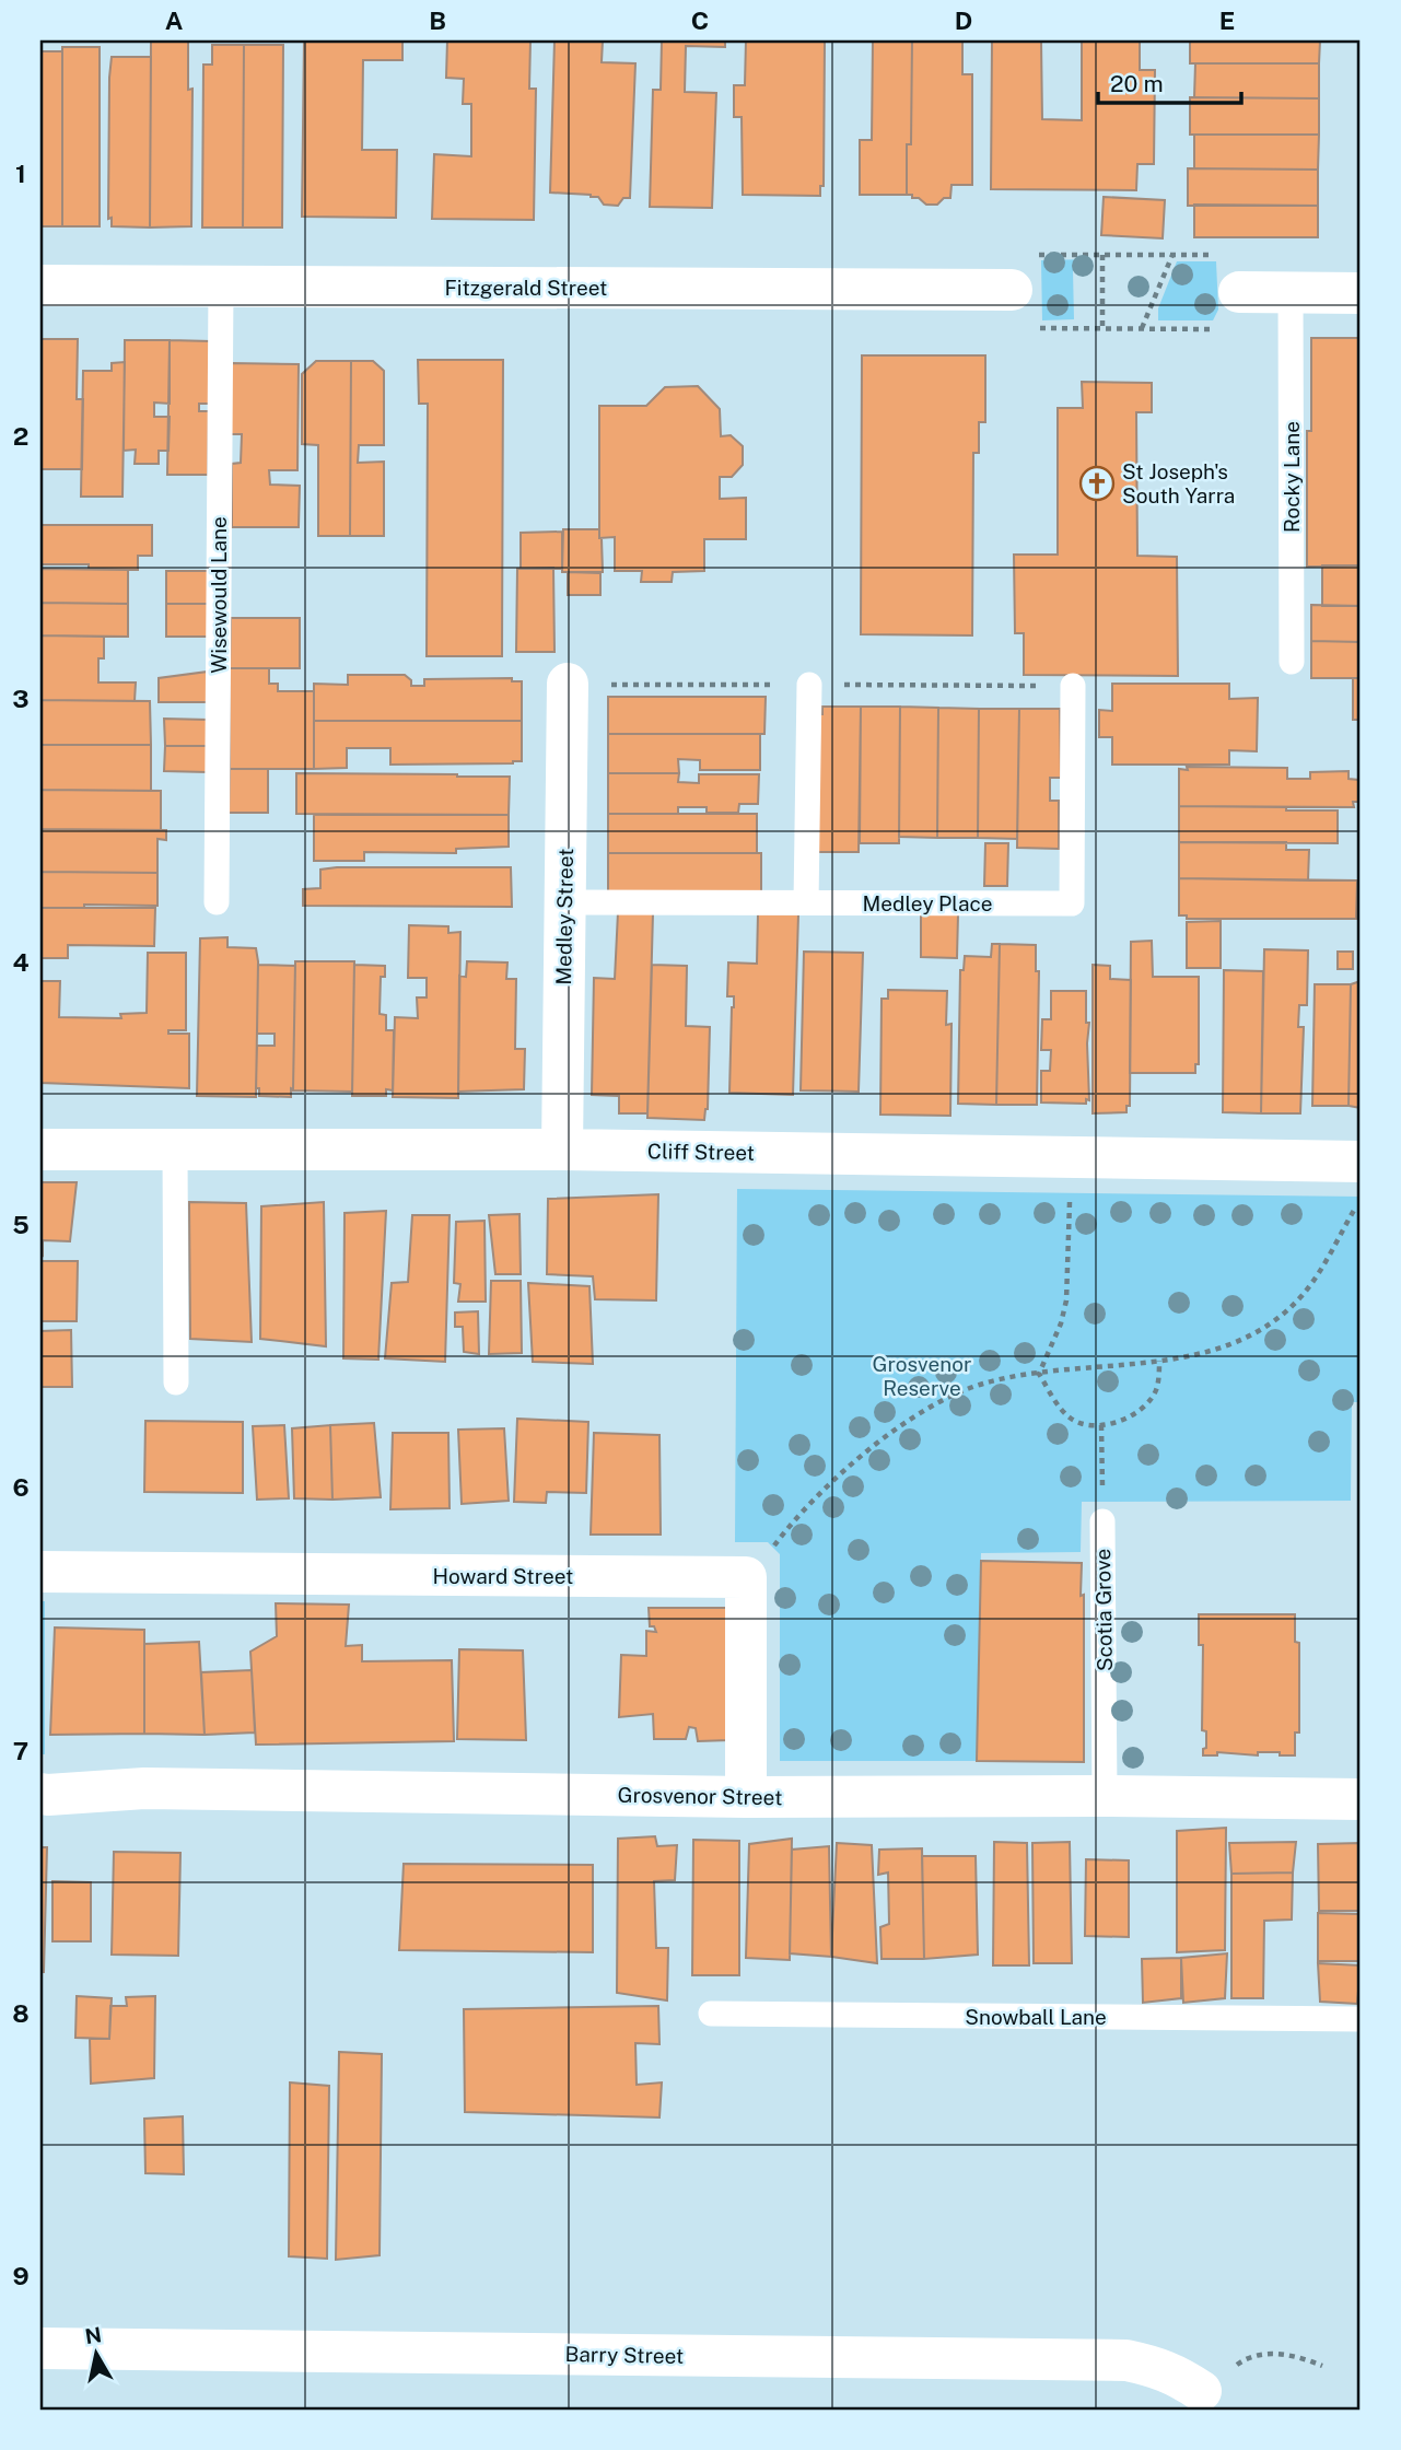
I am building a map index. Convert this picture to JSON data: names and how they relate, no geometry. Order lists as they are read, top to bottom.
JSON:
{
  "streets": {
    "street": [
      "Fitzgerald Street",
      "Medley Street",
      "Cliff Street",
      "Howard Street",
      "Grosvenor Street",
      "Barry Street"
    ],
    "lane": [
      "Rocky Lane",
      "Wisewould Lane",
      "Medley Place",
      "Scotia Grove",
      "Snowball Lane"
    ]
  },
  "crossings": [
    ["Fitzgerald Street", "Wisewould Lane"],
    ["Medley Place", "Medley Street"],
    ["Medley Street", "Cliff Street"],
    ["Scotia Grove", "Grosvenor Street"]
  ],
  "parks": ["Grosvenor Reserve"],
  "places": {
    "church": ["St Joseph's South Yarra"]
  },
  "scale_bar": "20 m",
  "north": "top",
  "grid": {
    "columns": [
      "A",
      "B",
      "C",
      "D",
      "E"
    ],
    "rows": [
      "1",
      "2",
      "3",
      "4",
      "5",
      "6",
      "7",
      "8",
      "9"
    ]
  }
}
